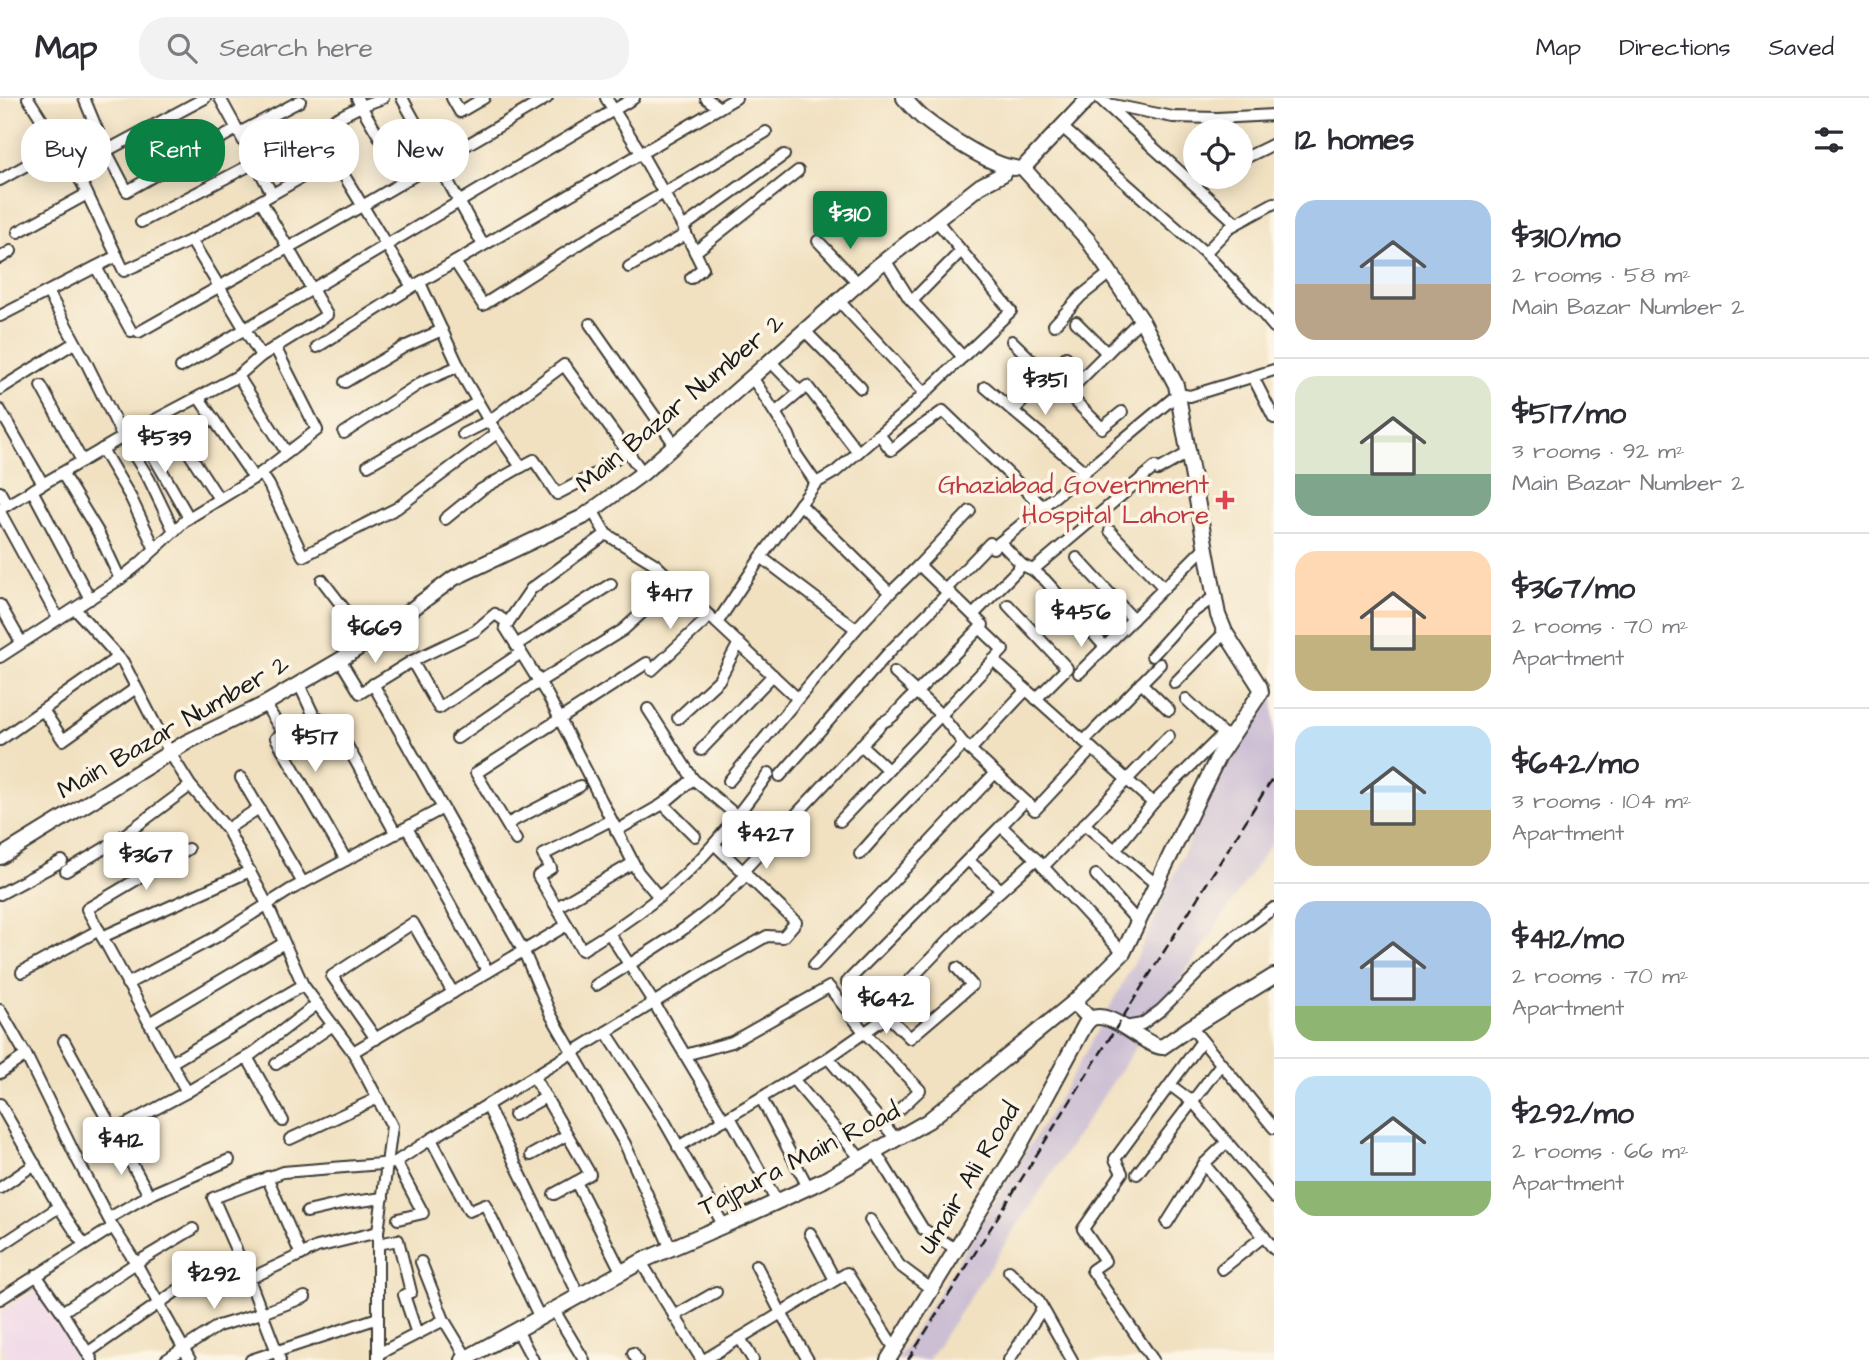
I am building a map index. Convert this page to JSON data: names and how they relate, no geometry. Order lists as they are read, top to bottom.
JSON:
{
  "streets": {
    "street": ["Main Bazar Number 2", "Tajpura Main Road", "Umair Ali Road"]
  },
  "places": {
    "health": ["Ghaziabad Government Hospital Lahore"]
  },
  "page": {
    "header": "Map",
    "search": "Search here",
    "nav": ["Map", "Directions", "Saved"],
    "heading": "12 homes",
    "chip": [
      "Buy",
      "Rent",
      "Filters",
      "New"
    ],
    "list": [
      {
        "name": "$310/mo",
        "note": "2 rooms · 58 m² · Main Bazar Number 2"
      },
      {
        "name": "$517/mo",
        "note": "3 rooms · 92 m² · Main Bazar Number 2"
      },
      {
        "name": "$367/mo",
        "note": "2 rooms · 70 m² · Apartment"
      },
      {
        "name": "$642/mo",
        "note": "3 rooms · 104 m² · Apartment"
      },
      {
        "name": "$412/mo",
        "note": "2 rooms · 70 m² · Apartment"
      },
      {
        "name": "$292/mo",
        "note": "2 rooms · 66 m² · Apartment"
      }
    ],
    "price": [
      "$310",
      "$351",
      "$539",
      "$417",
      "$456",
      "$669",
      "$517",
      "$427",
      "$367",
      "$642",
      "$412",
      "$292"
    ]
  }
}
